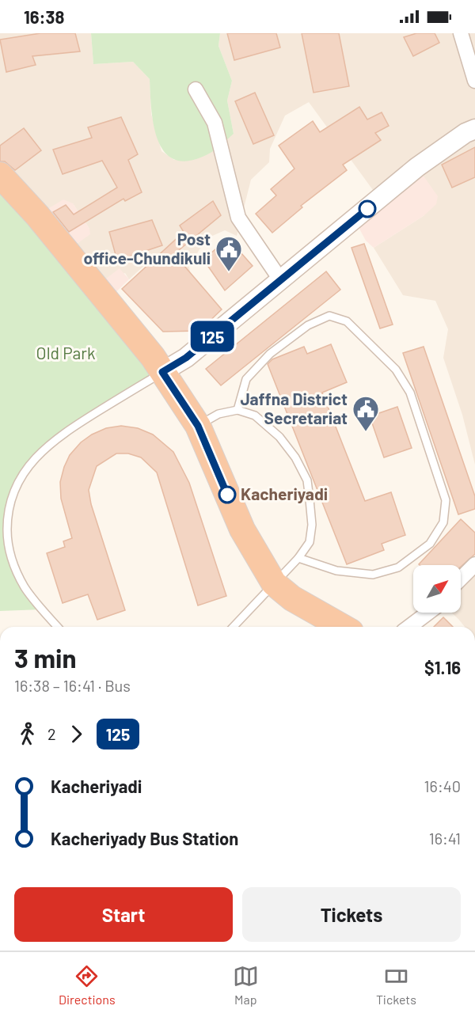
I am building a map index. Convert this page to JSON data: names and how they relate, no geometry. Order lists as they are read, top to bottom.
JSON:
{
  "parks": ["Old Park"],
  "places": {
    "public building": ["Post office-Chundikuli", "Jaffna District Secretariat"],
    "other": ["Kacheriyadi"]
  },
  "lines": ["bus line 125"],
  "north": "top right",
  "page": {
    "status": "16:38",
    "on_map": "125",
    "heading": ["3 min", "16:38 – 16:41 · Bus", "$1.16"],
    "legs": ["2", "125"],
    "list": [
      {
        "name": "Kacheriyadi",
        "value": "16:40"
      },
      {
        "name": "Kacheriyady Bus Station",
        "value": "16:41"
      }
    ],
    "buttons": ["Start", "Tickets"],
    "tabs": ["Directions", "Map", "Tickets"]
  }
}
